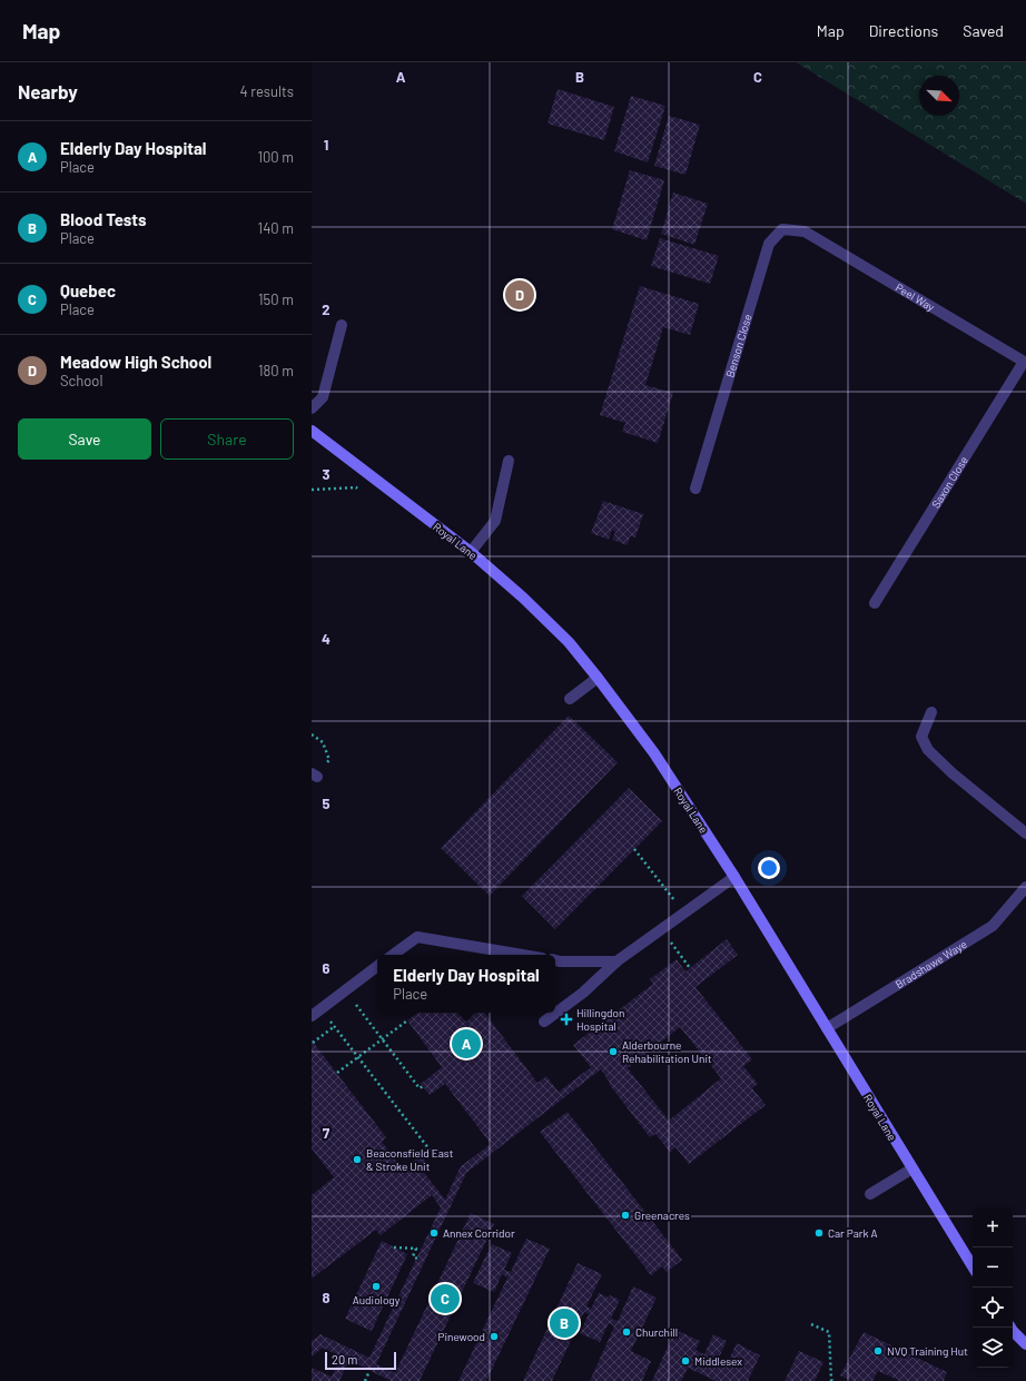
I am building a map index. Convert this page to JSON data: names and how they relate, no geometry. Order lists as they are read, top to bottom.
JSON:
{
  "streets": {
    "street": [
      "Peel Way",
      "Benson Close",
      "Saxon Close",
      "Royal Lane",
      "Bradshawe Waye"
    ]
  },
  "crossings": [
    ["Peel Way", "Benson Close"],
    ["Peel Way", "Saxon Close"],
    ["Royal Lane", "Bradshawe Waye"]
  ],
  "places": {
    "health": ["Hillingdon Hospital"],
    "other": [
      "Alderbourne Rehabilitation Unit",
      "Beaconsfield East & Stroke Unit",
      "Greenacres",
      "Annex Corridor",
      "Car Park A",
      "Audiology",
      "Churchill",
      "Pinewood",
      "NVQ Training Hut",
      "Middlesex"
    ]
  },
  "scale_bar": "20 m",
  "north": "bottom right",
  "page": {
    "header": "Map",
    "nav": ["Map", "Directions", "Saved"],
    "heading": ["Nearby", "4 results"],
    "list": [
      {
        "mark": "A",
        "name": "Elderly Day Hospital",
        "note": "Place",
        "value": "100 m"
      },
      {
        "mark": "B",
        "name": "Blood Tests",
        "note": "Place",
        "value": "140 m"
      },
      {
        "mark": "C",
        "name": "Quebec",
        "note": "Place",
        "value": "150 m"
      },
      {
        "mark": "D",
        "name": "Meadow High School",
        "note": "School",
        "value": "180 m"
      }
    ],
    "pins": [
      "D",
      "A",
      "C",
      "B"
    ],
    "buttons": ["Save", "Share"],
    "popup": ["Elderly Day Hospital", "Place"],
    "map_buttons": ["+", "−"],
    "scale": "20 m"
  },
  "grid": {
    "columns": ["A", "B", "C"],
    "rows": [
      "1",
      "2",
      "3",
      "4",
      "5",
      "6",
      "7",
      "8"
    ]
  }
}
